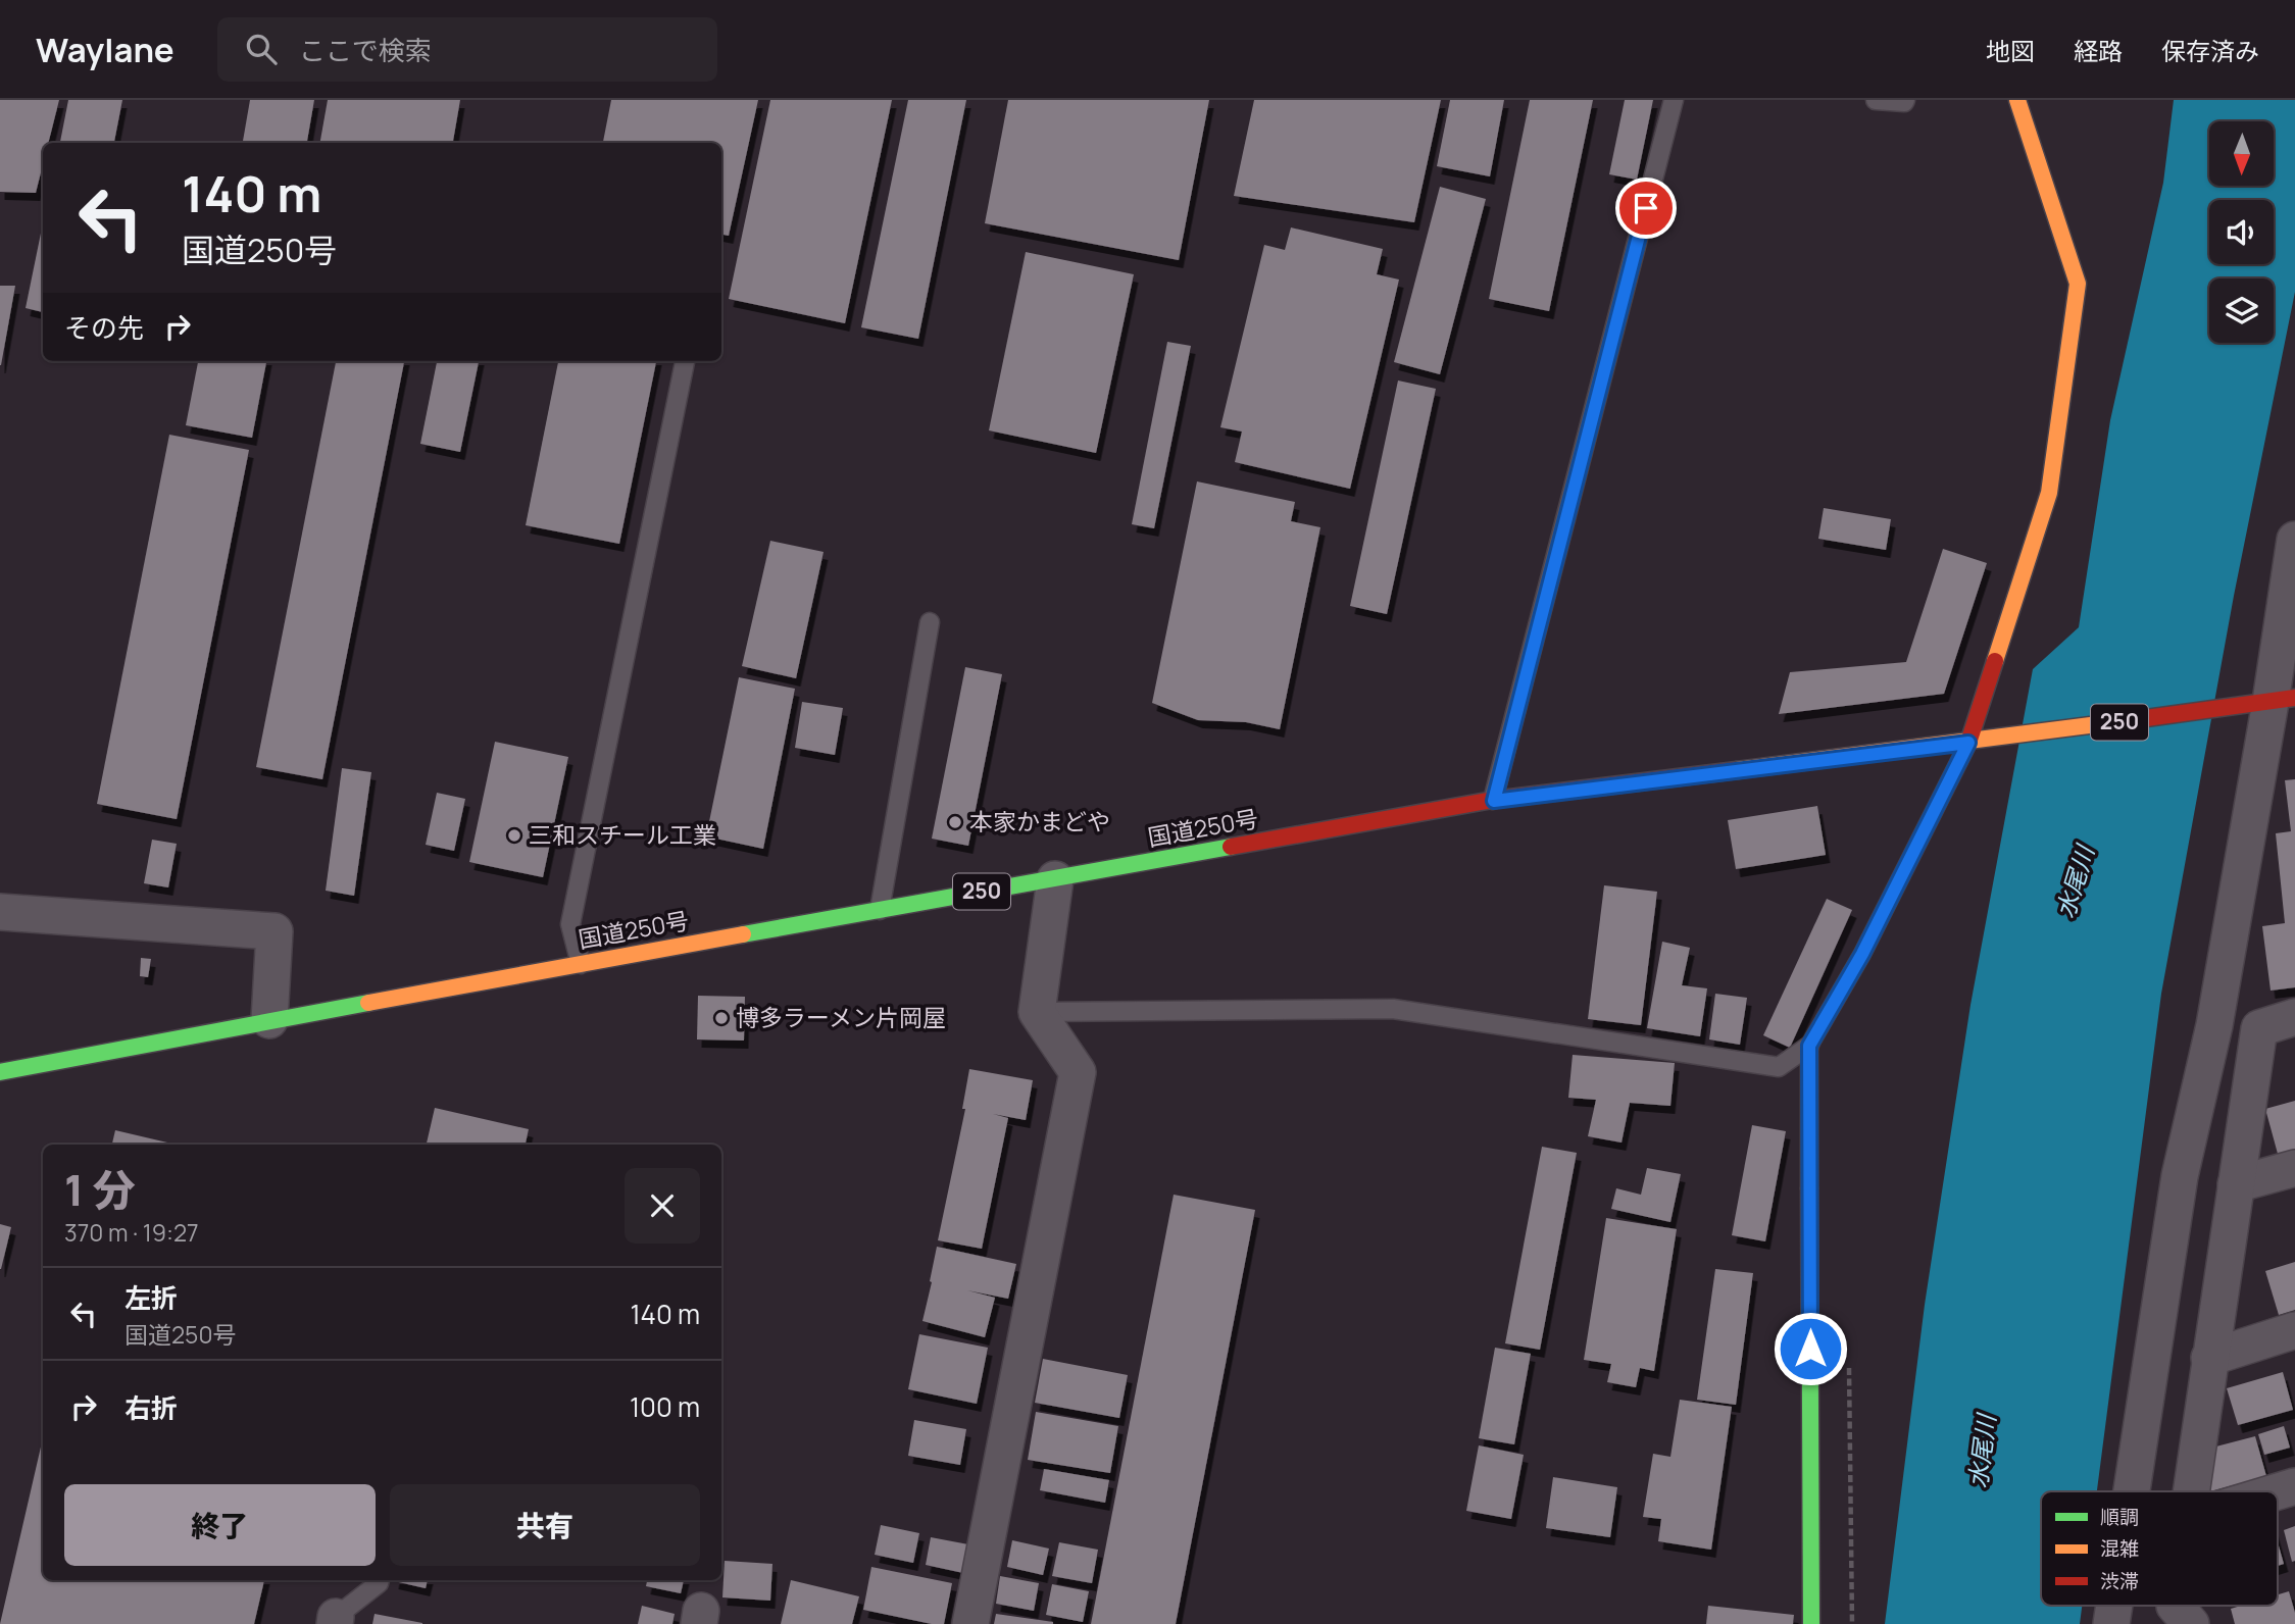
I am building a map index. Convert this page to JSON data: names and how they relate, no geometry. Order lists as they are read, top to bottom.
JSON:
{
  "streets": {
    "main road": ["250", "国道250号"]
  },
  "water": ["水尾川"],
  "places": ["本家かまどや", "三和スチール工業", "博多ラーメン片岡屋"],
  "legend": ["順調", "混雑", "渋滞"],
  "north": "bottom",
  "page": {
    "header": "Waylane",
    "search": "ここで検索",
    "nav": ["地図", "経路", "保存済み"],
    "turn": ["140 m", "国道250号"],
    "then": "その先",
    "heading": ["1 分", "370 m · 19:27"],
    "list": [
      {
        "name": "左折",
        "note": "国道250号",
        "value": "140 m"
      },
      {
        "name": "右折",
        "value": "100 m"
      }
    ],
    "buttons": ["終了", "共有"]
  }
}
